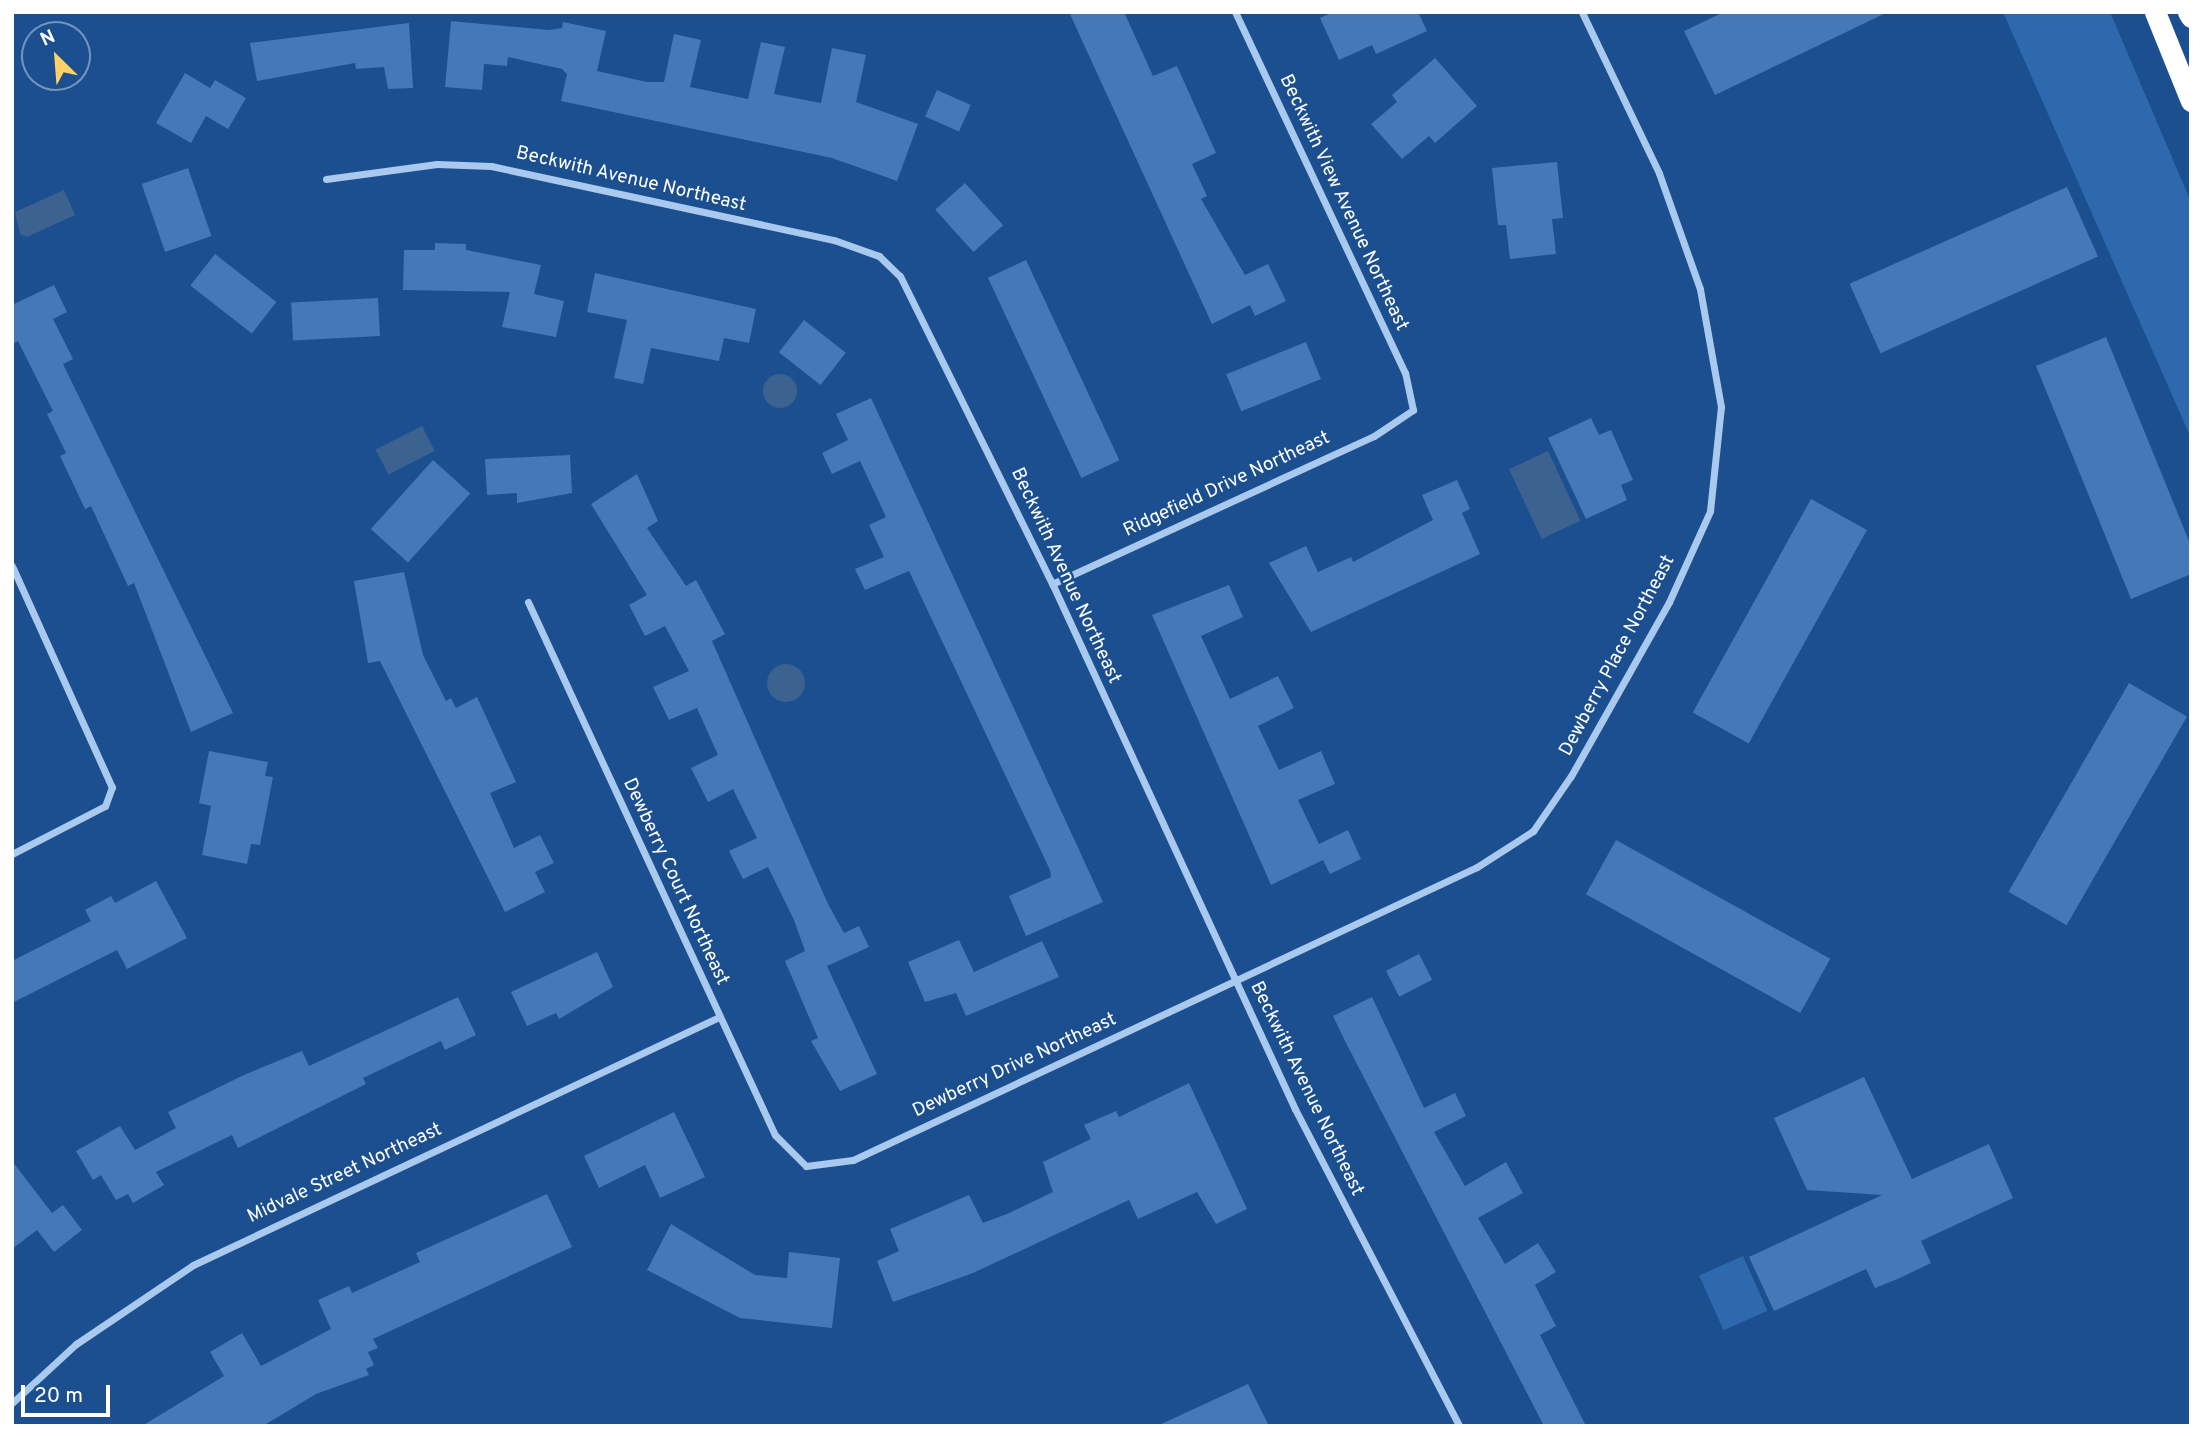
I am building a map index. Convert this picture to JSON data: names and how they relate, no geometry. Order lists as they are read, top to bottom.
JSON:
{
  "streets": {
    "street": [
      "Beckwith Avenue Northeast",
      "Beckwith View Avenue Northeast",
      "Ridgefield Drive Northeast",
      "Dewberry Place Northeast",
      "Dewberry Court Northeast",
      "Dewberry Drive Northeast",
      "Midvale Street Northeast"
    ]
  },
  "crossings": [
    ["Beckwith Avenue Northeast", "Ridgefield Drive Northeast"],
    ["Beckwith Avenue Northeast", "Dewberry Place Northeast"],
    ["Beckwith Avenue Northeast", "Dewberry Drive Northeast"],
    ["Beckwith View Avenue Northeast", "Ridgefield Drive Northeast"],
    ["Dewberry Place Northeast", "Dewberry Drive Northeast"],
    ["Dewberry Court Northeast", "Dewberry Drive Northeast"],
    ["Dewberry Court Northeast", "Midvale Street Northeast"]
  ],
  "scale_bar": "20 m",
  "north": "top left"
}
